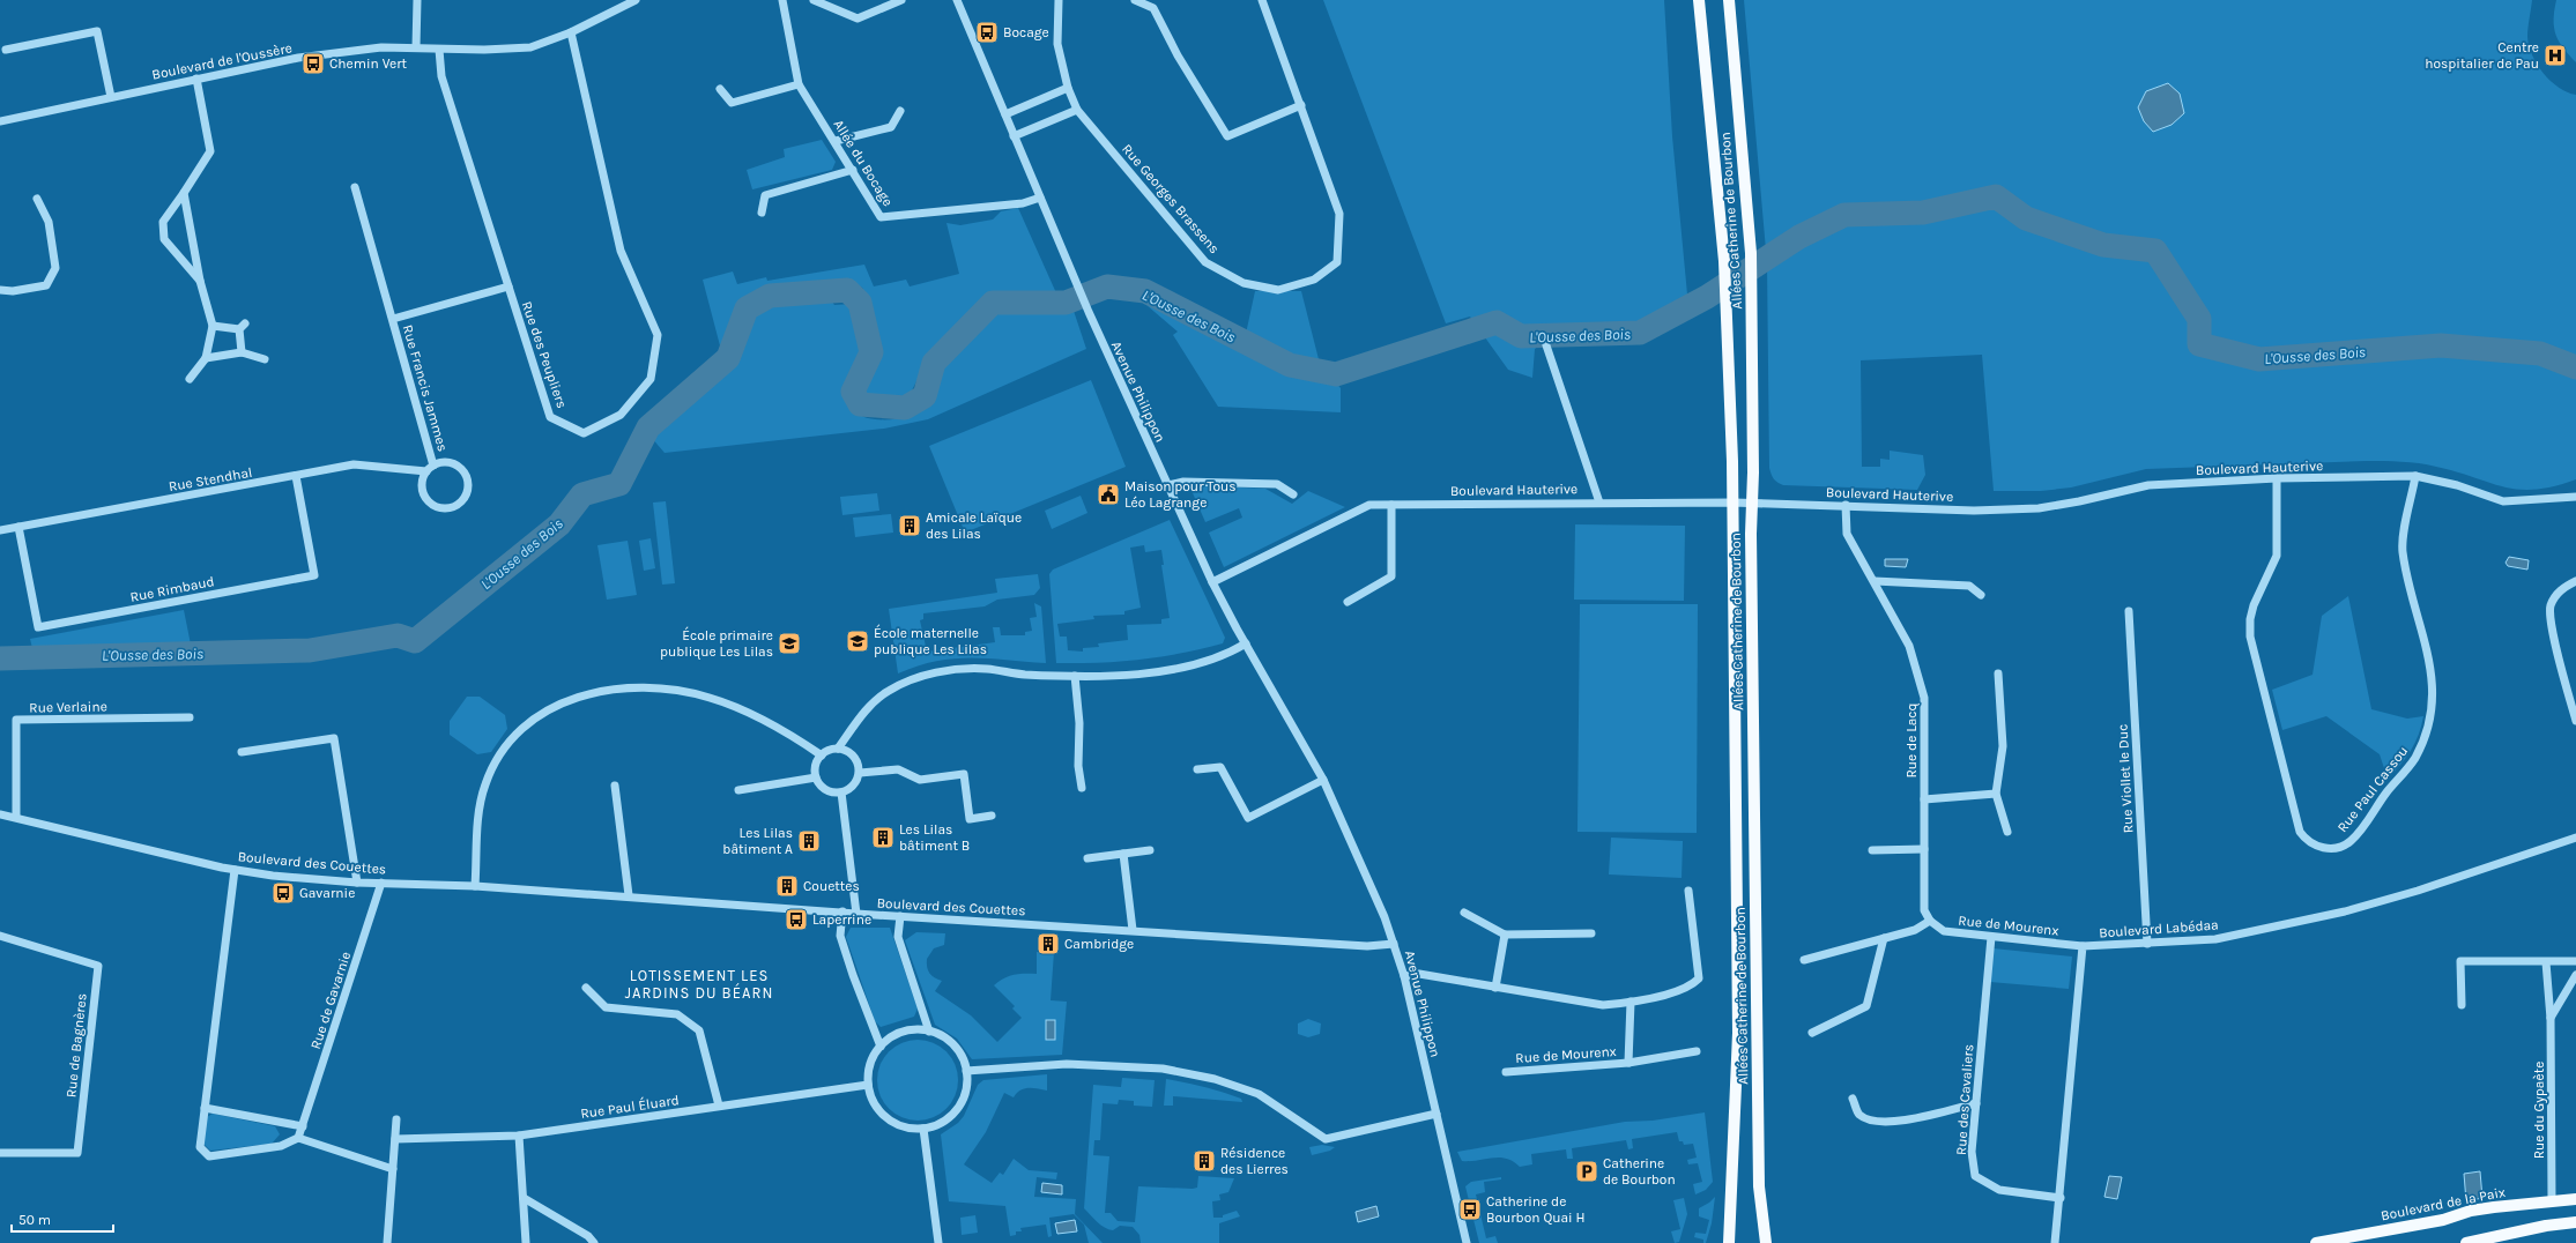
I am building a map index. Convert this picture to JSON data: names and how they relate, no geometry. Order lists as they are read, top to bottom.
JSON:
{
  "streets": {
    "main road": ["Allées Catherine de Bourbon", "Boulevard de la Paix"],
    "street": [
      "Boulevard de l'Oussère",
      "Allée du Bocage",
      "Rue Georges Brassens",
      "Rue des Peupliers",
      "Rue Francis Jammes",
      "Avenue Philippon",
      "Boulevard Hauterive",
      "Rue Stendhal",
      "Rue Rimbaud",
      "Rue Verlaine",
      "Rue de Lacq",
      "Rue Viollet le Duc",
      "Rue Paul Cassou",
      "Boulevard des Couettes",
      "Rue de Mourenx",
      "Boulevard Labédaa",
      "Rue de Gavarnie",
      "Rue de Bagnères",
      "Rue des Cavaliers",
      "Rue Paul Éluard",
      "Rue du Gypaète"
    ]
  },
  "crossings": [
    ["Boulevard de l'Oussère", "Rue des Peupliers"],
    ["Allée du Bocage", "Avenue Philippon"],
    ["Allées Catherine de Bourbon", "Boulevard Hauterive"],
    ["Rue des Peupliers", "Rue Francis Jammes"],
    ["Rue Francis Jammes", "Rue Stendhal"],
    ["Avenue Philippon", "Boulevard Hauterive"],
    ["Avenue Philippon", "Boulevard des Couettes"],
    ["Boulevard Hauterive", "Rue de Lacq"],
    ["Boulevard Hauterive", "Rue Paul Cassou"],
    ["Rue Stendhal", "Rue Rimbaud"],
    ["Rue Verlaine", "Boulevard des Couettes"],
    ["Rue de Lacq", "Rue de Mourenx"],
    ["Rue Viollet le Duc", "Boulevard Labédaa"],
    ["Boulevard des Couettes", "Rue de Gavarnie"],
    ["Rue de Mourenx", "Boulevard Labédaa"],
    ["Rue de Mourenx", "Rue des Cavaliers"],
    ["Boulevard Labédaa", "Rue des Cavaliers"],
    ["Rue du Gypaète", "Boulevard de la Paix"]
  ],
  "districts": ["LOTISSEMENT LES JARDINS DU BÉARN"],
  "water": ["L'Ousse des Bois"],
  "places": {
    "bus stop": [
      "Bocage",
      "Chemin Vert",
      "Gavarnie",
      "Laperrine",
      "Catherine de Bourbon Quai H"
    ],
    "hospital": ["Centre hospitalier de Pau"],
    "public building": ["Maison pour Tous Léo Lagrange"],
    "building": [
      "Amicale Laïque des Lilas",
      "Les Lilas bâtiment B",
      "Les Lilas bâtiment A",
      "Couettes",
      "Cambridge",
      "Résidence des Lierres"
    ],
    "school or university": ["École maternelle publique Les Lilas", "École primaire publique Les Lilas"],
    "parking": ["Catherine de Bourbon"]
  },
  "scale_bar": "50 m"
}
